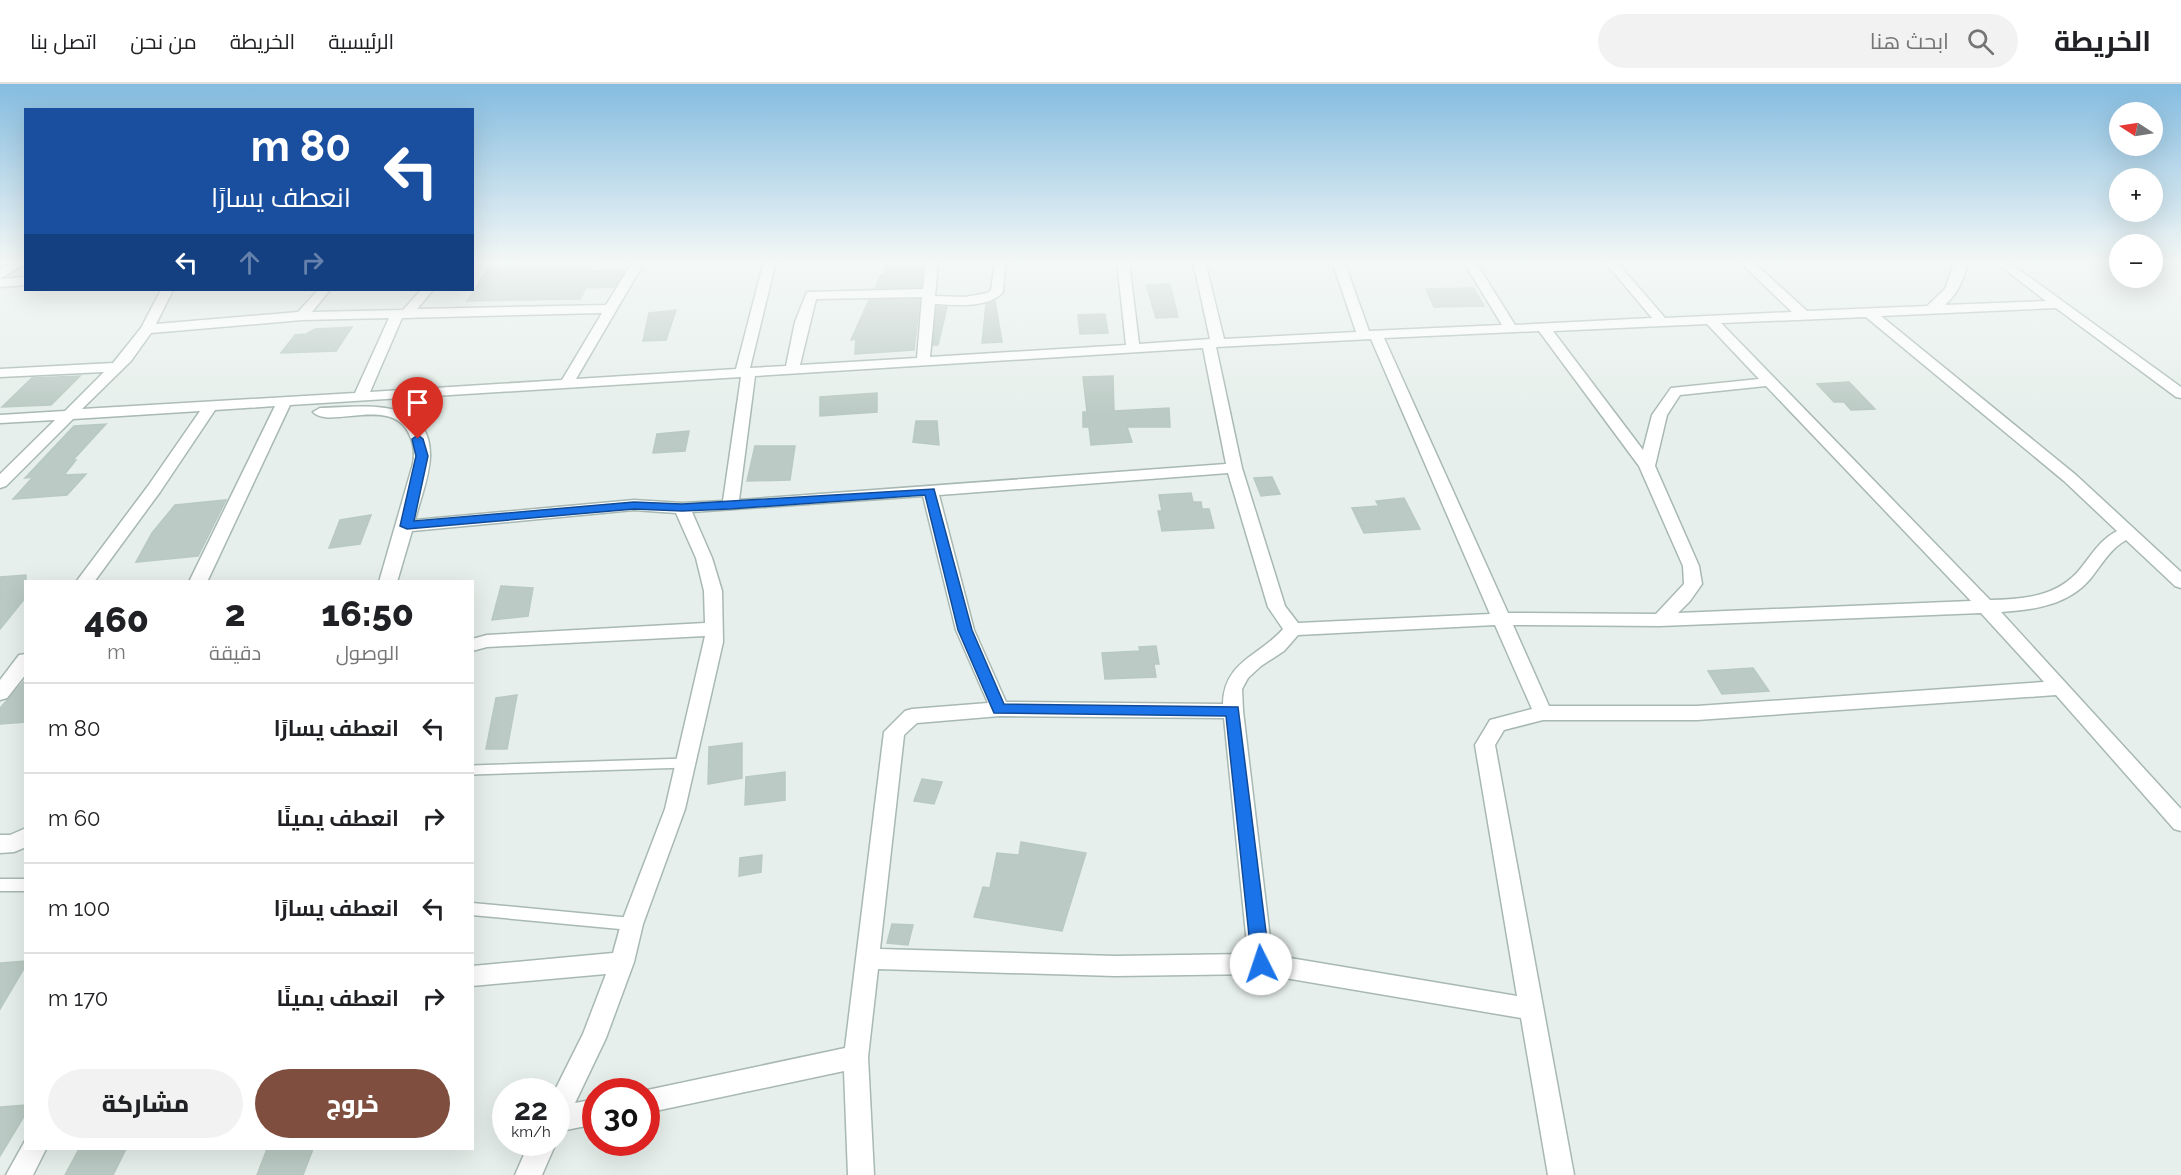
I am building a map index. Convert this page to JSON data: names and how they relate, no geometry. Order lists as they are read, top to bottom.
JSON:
{
  "north": "left",
  "page": {
    "header": "الخريطة",
    "search": "ابحث هنا",
    "nav": [
      "الرئيسية",
      "الخريطة",
      "من نحن",
      "اتصل بنا"
    ],
    "map_buttons": ["+", "−"],
    "turn": ["80 m", "انعطف يسارًا"],
    "eta": [
      "16:50",
      "الوصول",
      "2",
      "دقيقة",
      "460",
      "m"
    ],
    "list": [
      {
        "name": "انعطف يسارًا",
        "value": "80 m"
      },
      {
        "name": "انعطف يمينًا",
        "value": "60 m"
      },
      {
        "name": "انعطف يسارًا",
        "value": "100 m"
      },
      {
        "name": "انعطف يمينًا",
        "value": "170 m"
      }
    ],
    "buttons": ["خروج", "مشاركة"],
    "speed": "22 km/h",
    "limit": "30"
  }
}
